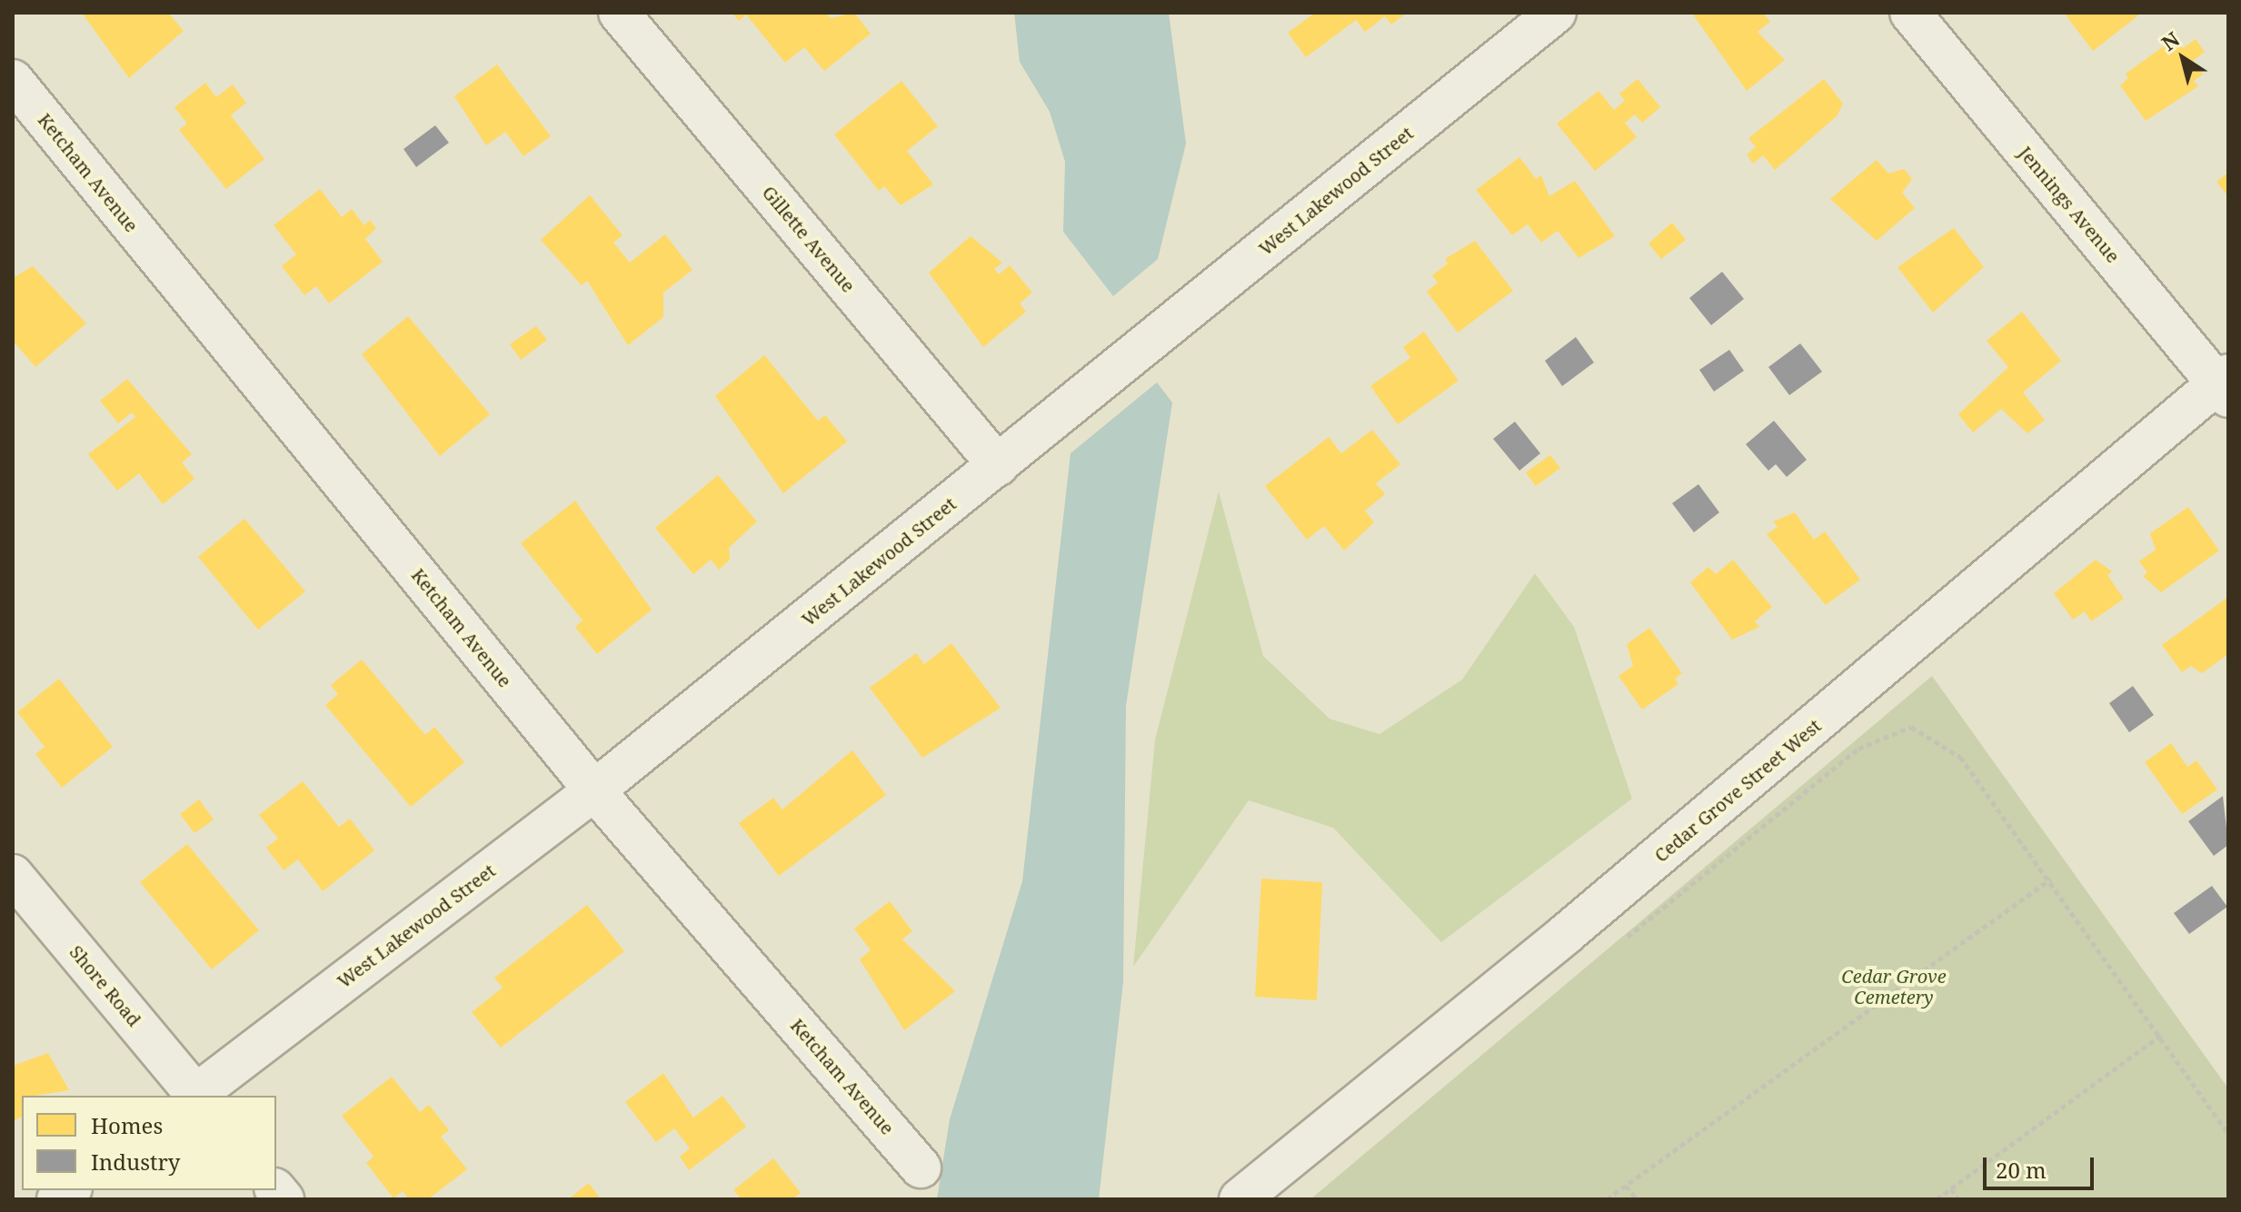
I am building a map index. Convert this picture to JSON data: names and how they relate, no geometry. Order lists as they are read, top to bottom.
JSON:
{
  "streets": {
    "street": [
      "Ketcham Avenue",
      "West Lakewood Street",
      "Jennings Avenue",
      "Gillette Avenue",
      "Cedar Grove Street West",
      "Shore Road"
    ]
  },
  "crossings": [
    ["Ketcham Avenue", "West Lakewood Street"],
    ["West Lakewood Street", "Gillette Avenue"],
    ["Jennings Avenue", "Cedar Grove Street West"]
  ],
  "parks": ["Cedar Grove Cemetery"],
  "legend": ["Homes", "Industry"],
  "scale_bar": "20 m",
  "north": "top left"
}
